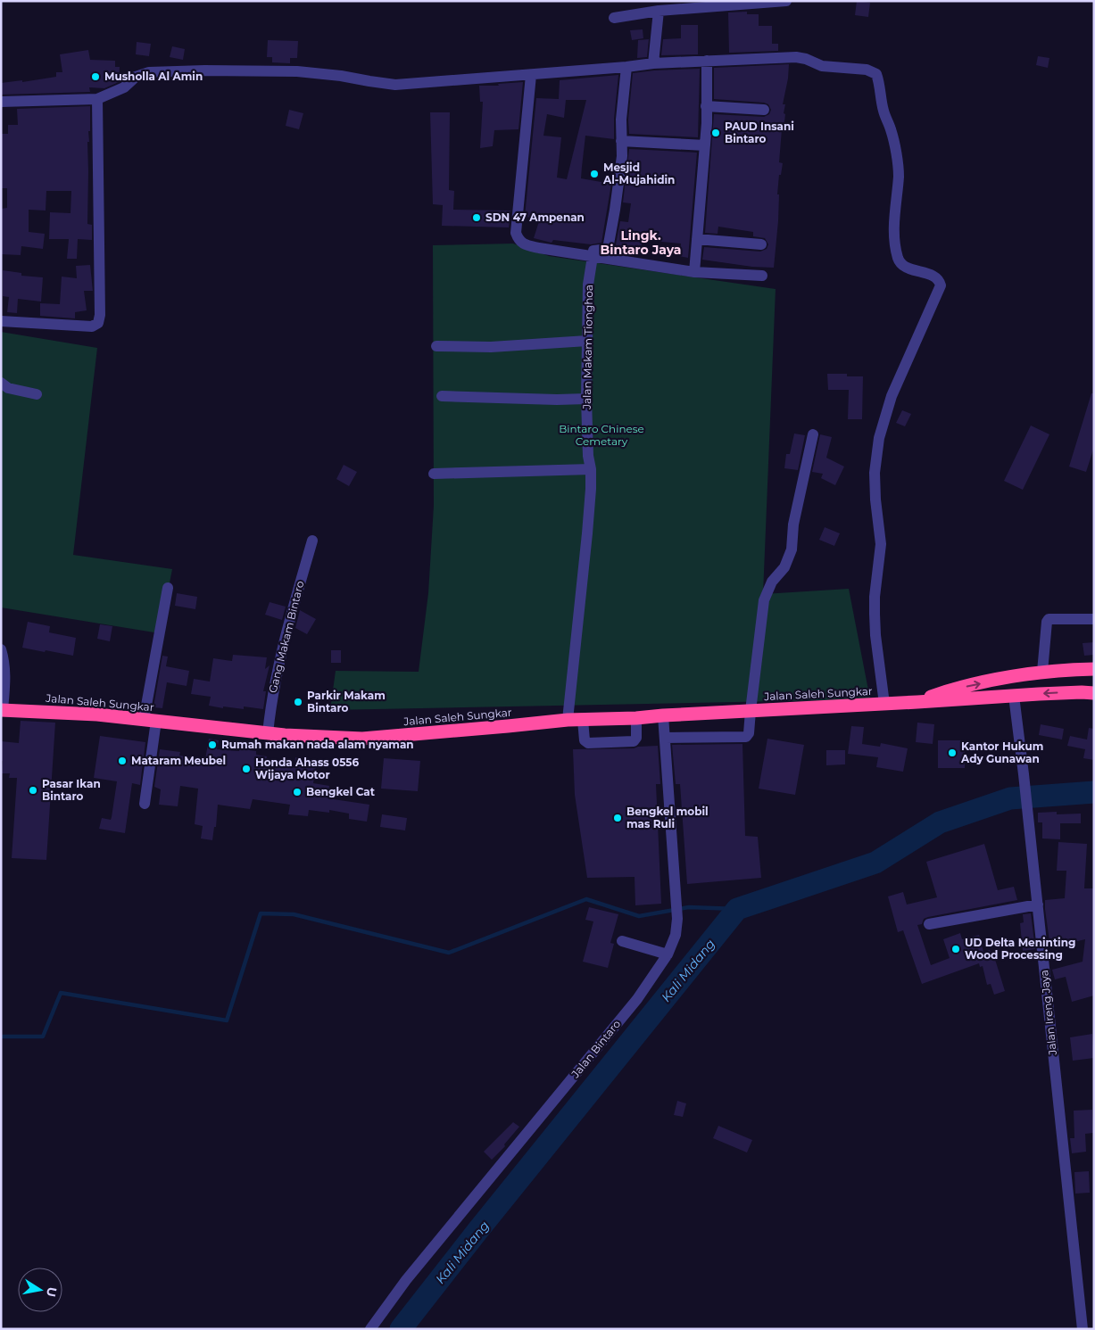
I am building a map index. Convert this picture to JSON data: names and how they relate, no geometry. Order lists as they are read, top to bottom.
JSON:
{
  "streets": {
    "highway": ["Jalan Saleh Sungkar"],
    "street": [
      "Jalan Makam Tionghoa",
      "Gang Makam Bintaro",
      "Jalan Ireng Jaya",
      "Jalan Bintaro"
    ]
  },
  "crossings": [
    ["Jalan Makam Tionghoa", "Jalan Saleh Sungkar"],
    ["Gang Makam Bintaro", "Jalan Saleh Sungkar"],
    ["Jalan Saleh Sungkar", "Jalan Ireng Jaya"],
    ["Jalan Saleh Sungkar", "Jalan Bintaro"]
  ],
  "districts": ["Lingk. Bintaro Jaya"],
  "water": ["Kali Midang"],
  "parks": ["Bintaro Chinese Cemetary"],
  "places": [
    "Musholla Al Amin",
    "PAUD Insani Bintaro",
    "Mesjid Al-Mujahidin",
    "SDN 47 Ampenan",
    "Parkir Makam Bintaro",
    "Rumah makan nada alam nyaman",
    "Kantor Hukum Ady Gunawan",
    "Mataram Meubel",
    "Honda Ahass 0556 Wijaya Motor",
    "Pasar Ikan Bintaro",
    "Bengkel Cat",
    "Bengkel mobil mas Ruli",
    "UD Delta Meninting Wood Processing"
  ],
  "north": "right"
}
